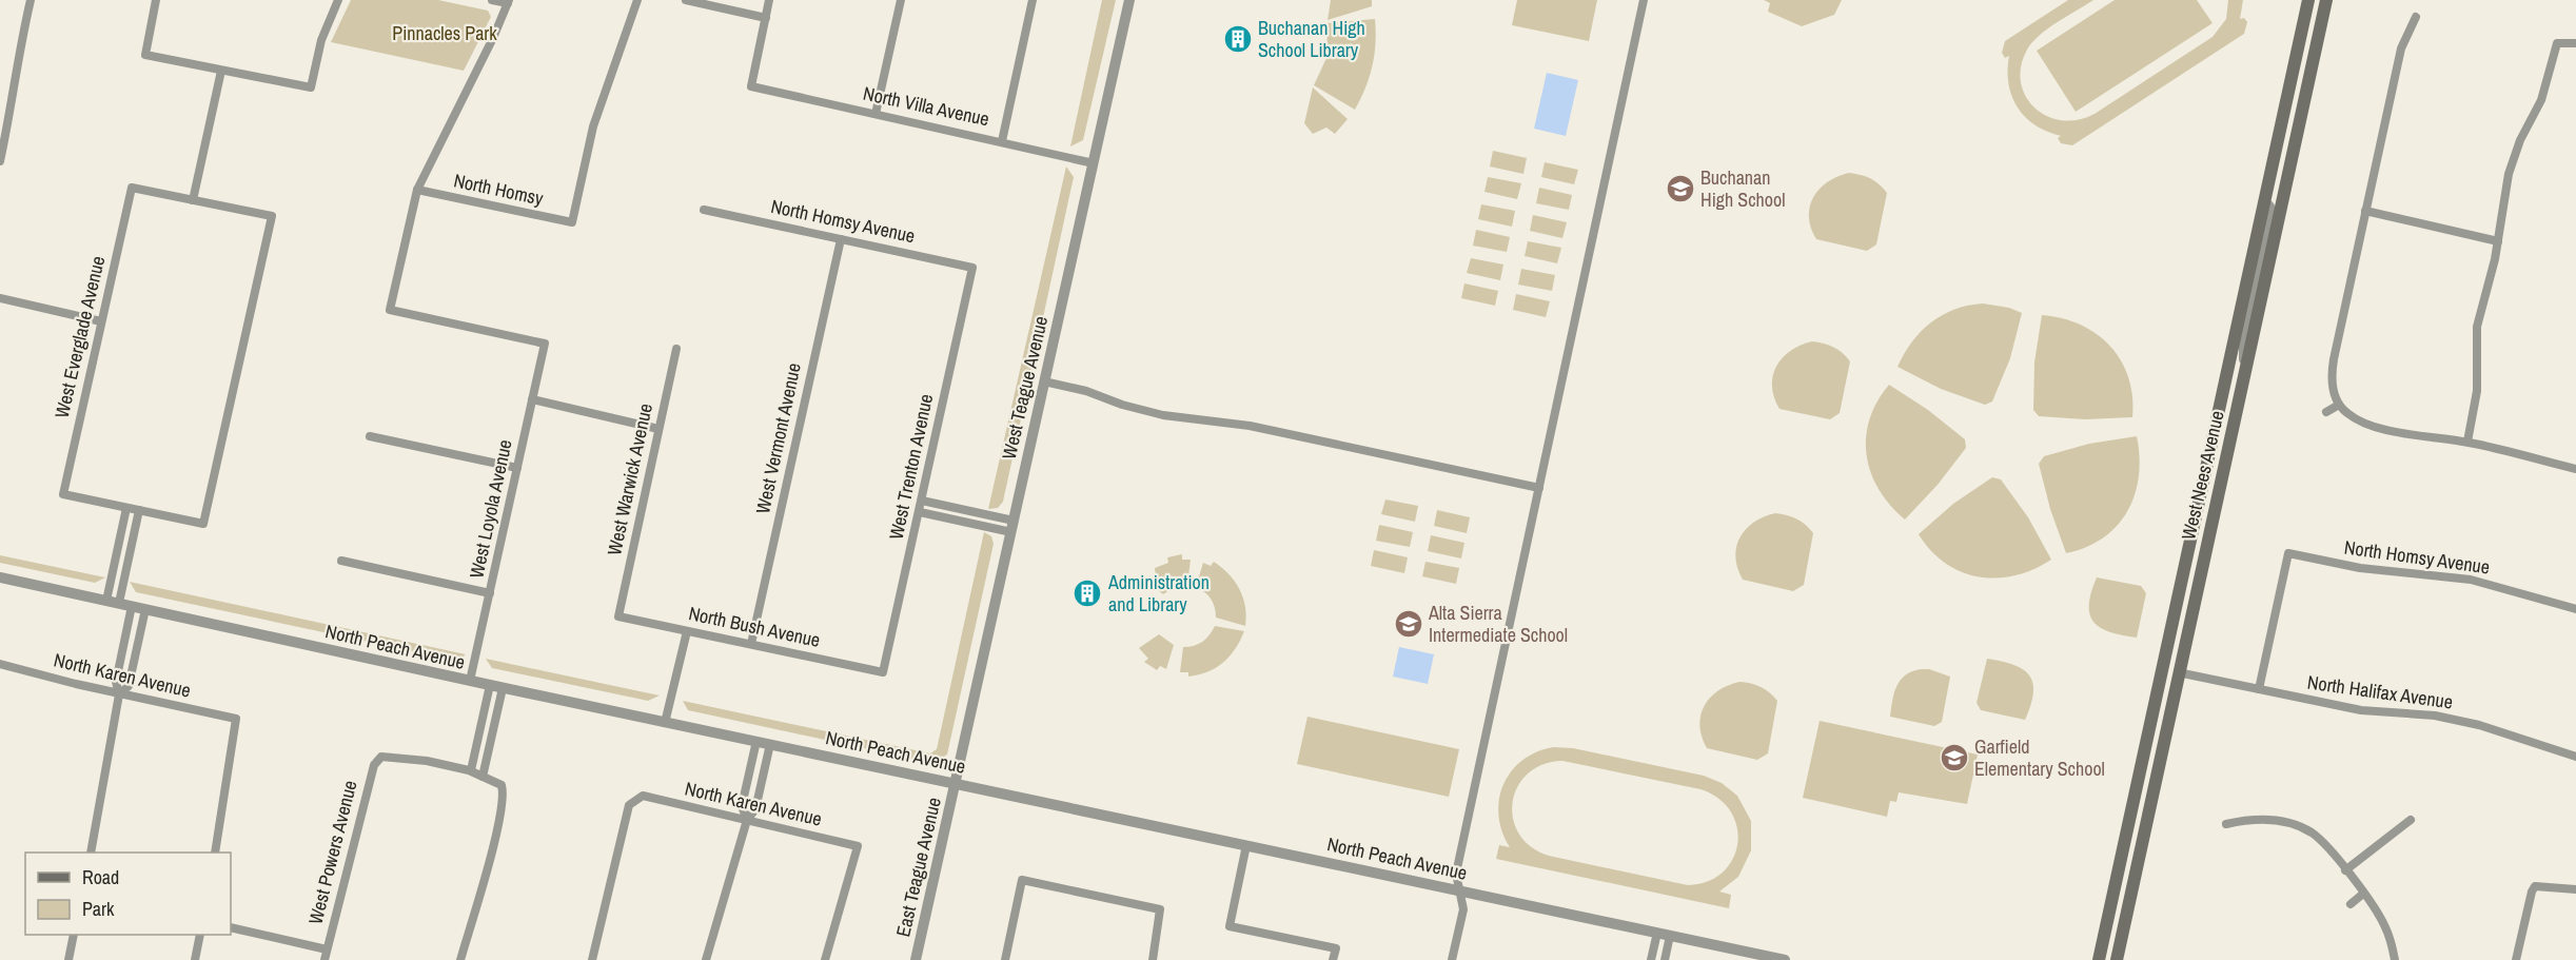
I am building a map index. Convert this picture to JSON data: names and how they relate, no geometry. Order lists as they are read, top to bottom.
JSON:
{
  "streets": {
    "main road": ["West Nees Avenue"],
    "street": [
      "North Villa Avenue",
      "North Homsy",
      "North Homsy Avenue",
      "West Everglade Avenue",
      "West Teague Avenue",
      "West Vermont Avenue",
      "West Trenton Avenue",
      "West Warwick Avenue",
      "West Loyola Avenue",
      "North Bush Avenue",
      "North Peach Avenue",
      "North Karen Avenue",
      "North Halifax Avenue",
      "West Powers Avenue",
      "East Teague Avenue"
    ]
  },
  "crossings": [
    ["North Villa Avenue", "West Teague Avenue"],
    ["North Homsy", "West Loyola Avenue"],
    ["North Homsy Avenue", "West Vermont Avenue"],
    ["North Homsy Avenue", "West Trenton Avenue"],
    ["North Homsy Avenue", "North Halifax Avenue"],
    ["West Teague Avenue", "North Peach Avenue"],
    ["West Teague Avenue", "East Teague Avenue"],
    ["West Vermont Avenue", "North Bush Avenue"],
    ["West Trenton Avenue", "North Bush Avenue"],
    ["West Nees Avenue", "North Halifax Avenue"],
    ["West Warwick Avenue", "North Bush Avenue"],
    ["West Loyola Avenue", "North Peach Avenue"],
    ["North Peach Avenue", "East Teague Avenue"]
  ],
  "parks": ["Pinnacles Park"],
  "places": {
    "building": ["Buchanan High School Library", "Administration and Library"],
    "school or university": ["Buchanan High School", "Alta Sierra Intermediate School", "Garfield Elementary School"]
  },
  "legend": ["Road", "Park"]
}
